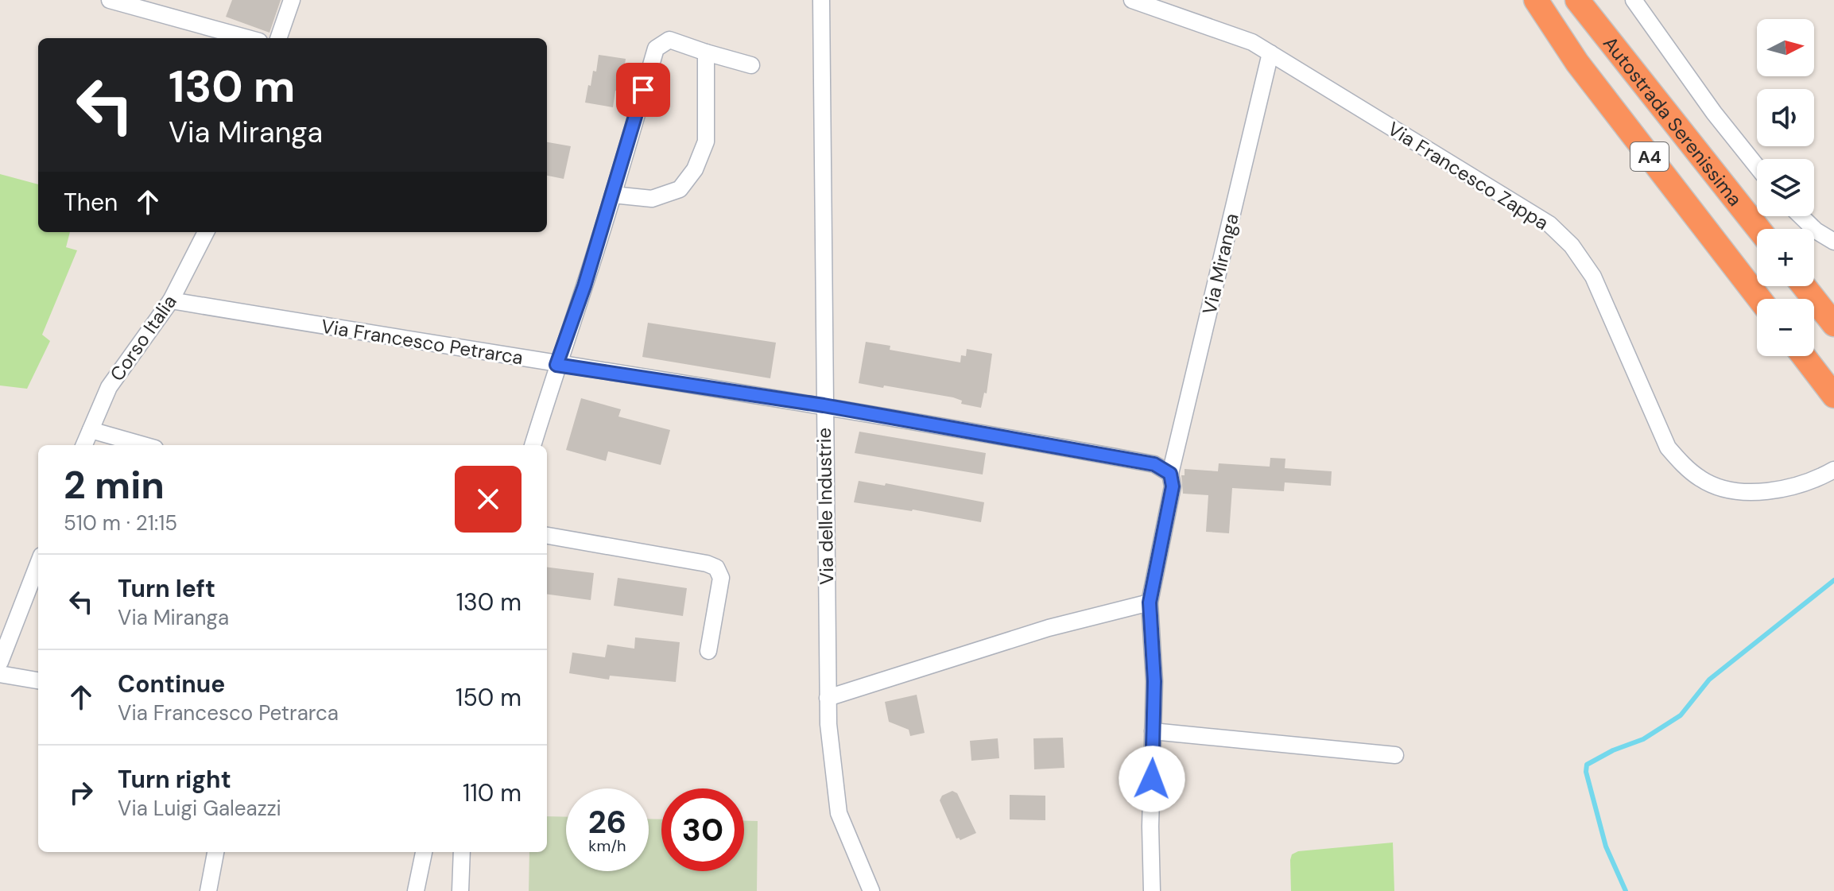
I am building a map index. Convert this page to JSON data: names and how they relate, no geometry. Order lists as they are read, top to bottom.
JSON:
{
  "streets": {
    "highway": ["Autostrada Serenissima", "A4"],
    "street": [
      "Via Francesco Zappa",
      "Via Miranga",
      "Corso Italia",
      "Via Francesco Petrarca",
      "Via delle Industrie"
    ]
  },
  "crossings": [
    ["Via Francesco Zappa", "Via Miranga"],
    ["Corso Italia", "Via Francesco Petrarca"],
    ["Via Francesco Petrarca", "Via delle Industrie"]
  ],
  "north": "right",
  "page": {
    "map_buttons": ["+", "−"],
    "turn": ["130 m", "Via Miranga"],
    "then": "Then",
    "heading": ["2 min", "510 m · 21:15"],
    "list": [
      {
        "name": "Turn left",
        "note": "Via Miranga",
        "value": "130 m"
      },
      {
        "name": "Continue",
        "note": "Via Francesco Petrarca",
        "value": "150 m"
      },
      {
        "name": "Turn right",
        "note": "Via Luigi Galeazzi",
        "value": "110 m"
      }
    ],
    "speed": "26 km/h",
    "limit": "30"
  }
}
